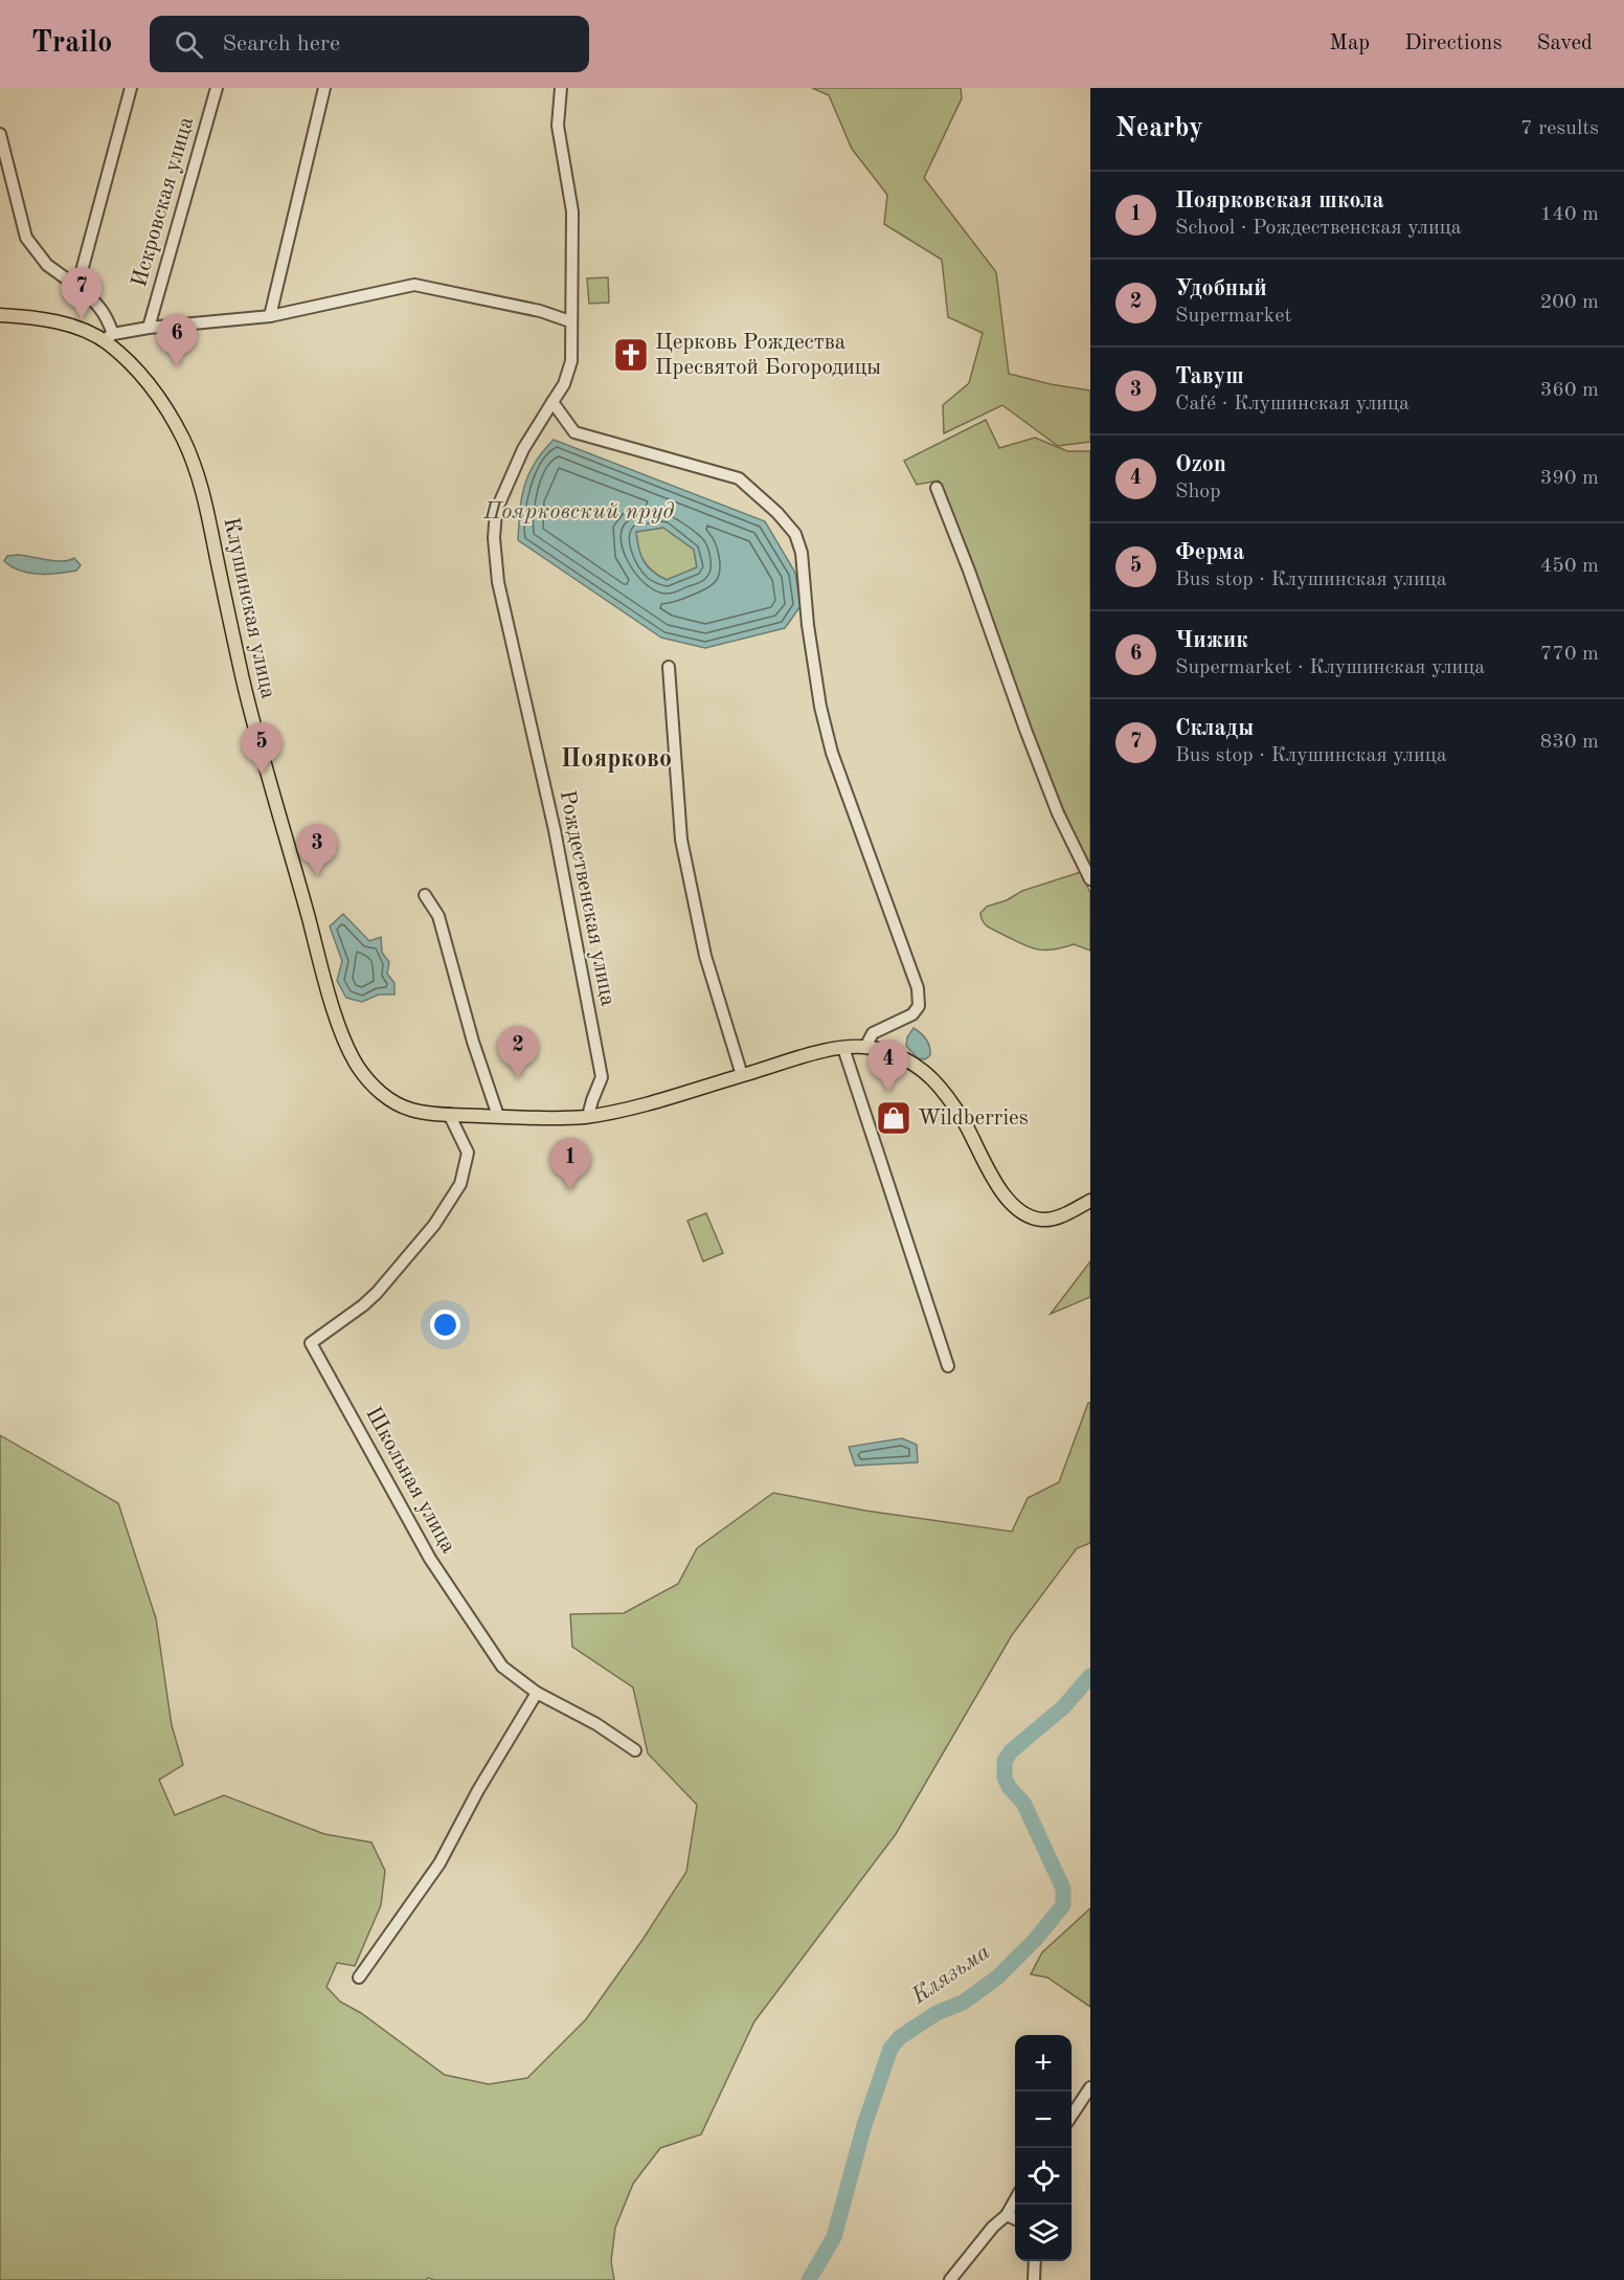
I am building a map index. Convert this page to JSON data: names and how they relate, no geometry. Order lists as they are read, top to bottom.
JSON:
{
  "streets": {
    "main road": ["Клушинская улица"],
    "street": ["Искровская улица", "Рождественская улица", "Школьная улица"]
  },
  "crossings": [
    ["Клушинская улица", "Школьная улица"]
  ],
  "districts": ["Поярково"],
  "water": ["Поярковский пруд", "Клязьма"],
  "places": {
    "church": ["Церковь Рождества Пресвятой Богородицы"],
    "shop": ["Wildberries"]
  },
  "page": {
    "header": "Trailo",
    "search": "Search here",
    "nav": ["Map", "Directions", "Saved"],
    "heading": ["Nearby", "7 results"],
    "list": [
      {
        "mark": "1",
        "name": "Поярковская школа",
        "note": "School · Рождественская улица",
        "value": "140 m"
      },
      {
        "mark": "2",
        "name": "Удобный",
        "note": "Supermarket",
        "value": "200 m"
      },
      {
        "mark": "3",
        "name": "Тавуш",
        "note": "Café · Клушинская улица",
        "value": "360 m"
      },
      {
        "mark": "4",
        "name": "Ozon",
        "note": "Shop",
        "value": "390 m"
      },
      {
        "mark": "5",
        "name": "Ферма",
        "note": "Bus stop · Клушинская улица",
        "value": "450 m"
      },
      {
        "mark": "6",
        "name": "Чижик",
        "note": "Supermarket · Клушинская улица",
        "value": "770 m"
      },
      {
        "mark": "7",
        "name": "Склады",
        "note": "Bus stop · Клушинская улица",
        "value": "830 m"
      }
    ],
    "pins": [
      "7",
      "6",
      "5",
      "3",
      "2",
      "4",
      "1"
    ],
    "map_buttons": ["+", "−"]
  }
}
